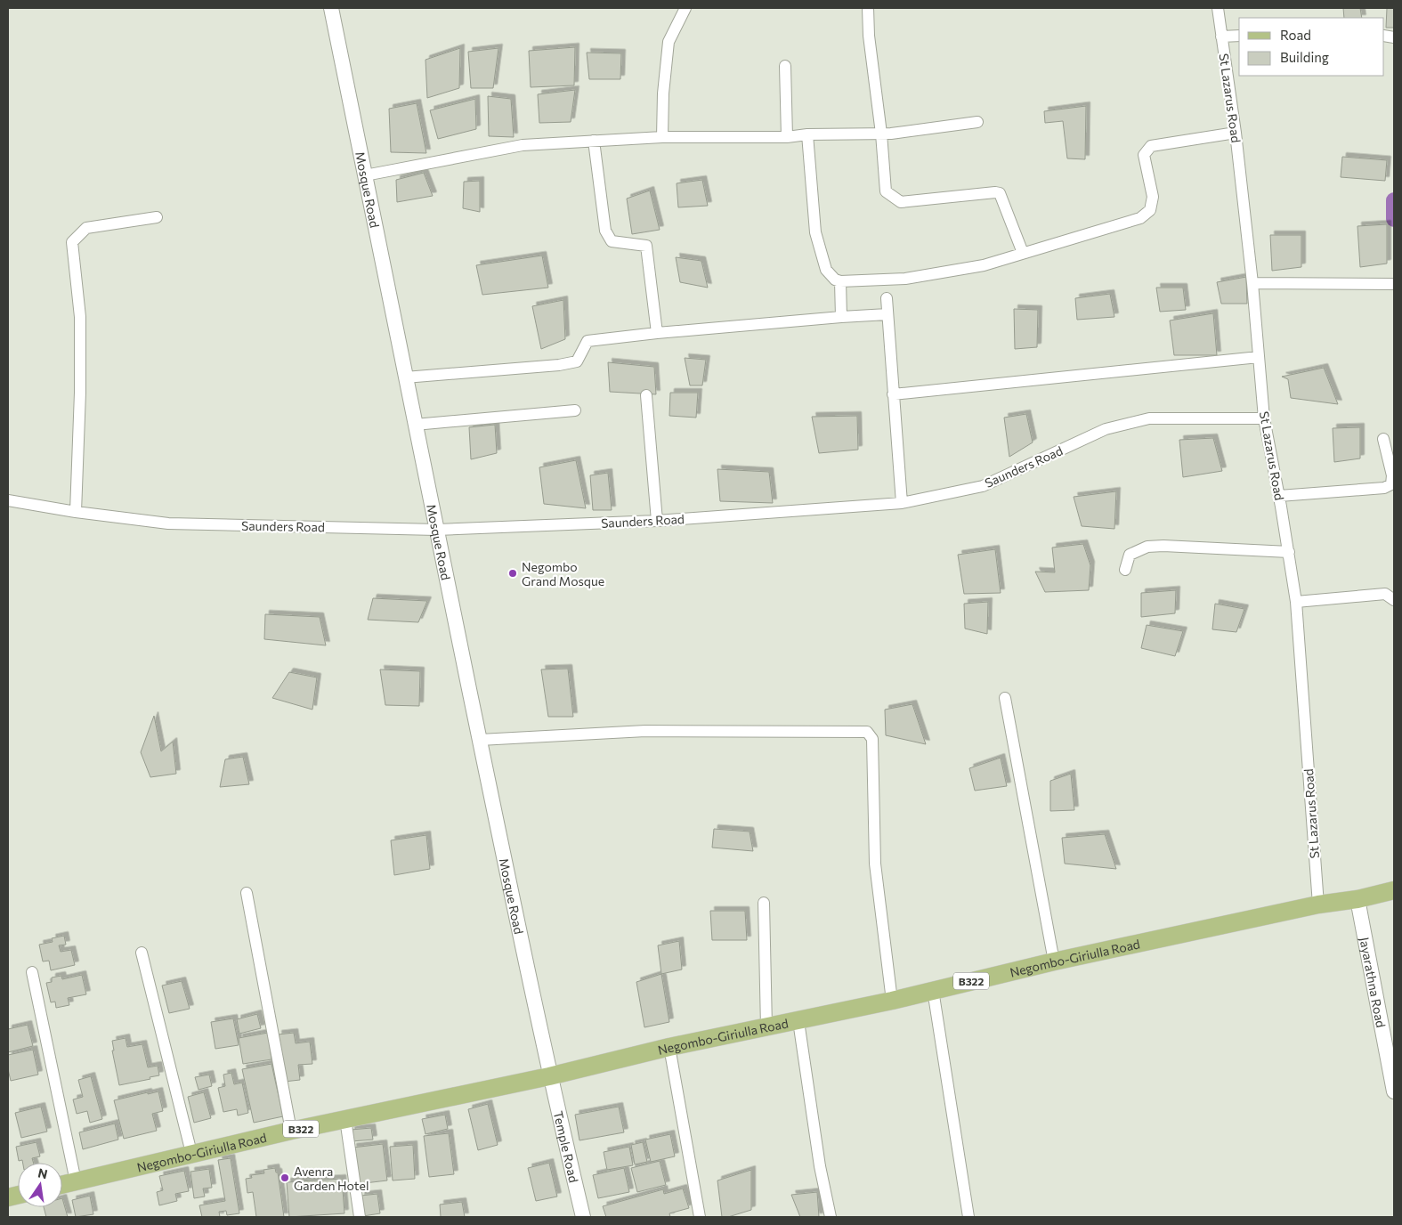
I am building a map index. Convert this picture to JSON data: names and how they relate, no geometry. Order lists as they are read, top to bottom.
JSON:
{
  "streets": {
    "main road": ["Negombo-Giriulla Road", "B322"],
    "street": [
      "St Lazarus Road",
      "Mosque Road",
      "Saunders Road",
      "Jayarathna Road",
      "Temple Road"
    ]
  },
  "crossings": [
    ["St Lazarus Road", "Saunders Road"],
    ["St Lazarus Road", "Negombo-Giriulla Road"],
    ["Mosque Road", "Saunders Road"],
    ["Mosque Road", "Negombo-Giriulla Road"],
    ["Mosque Road", "Temple Road"],
    ["Negombo-Giriulla Road", "Jayarathna Road"],
    ["Negombo-Giriulla Road", "Temple Road"]
  ],
  "places": ["Negombo Grand Mosque", "Avenra Garden Hotel"],
  "legend": ["Road", "Building"],
  "north": "top"
}
